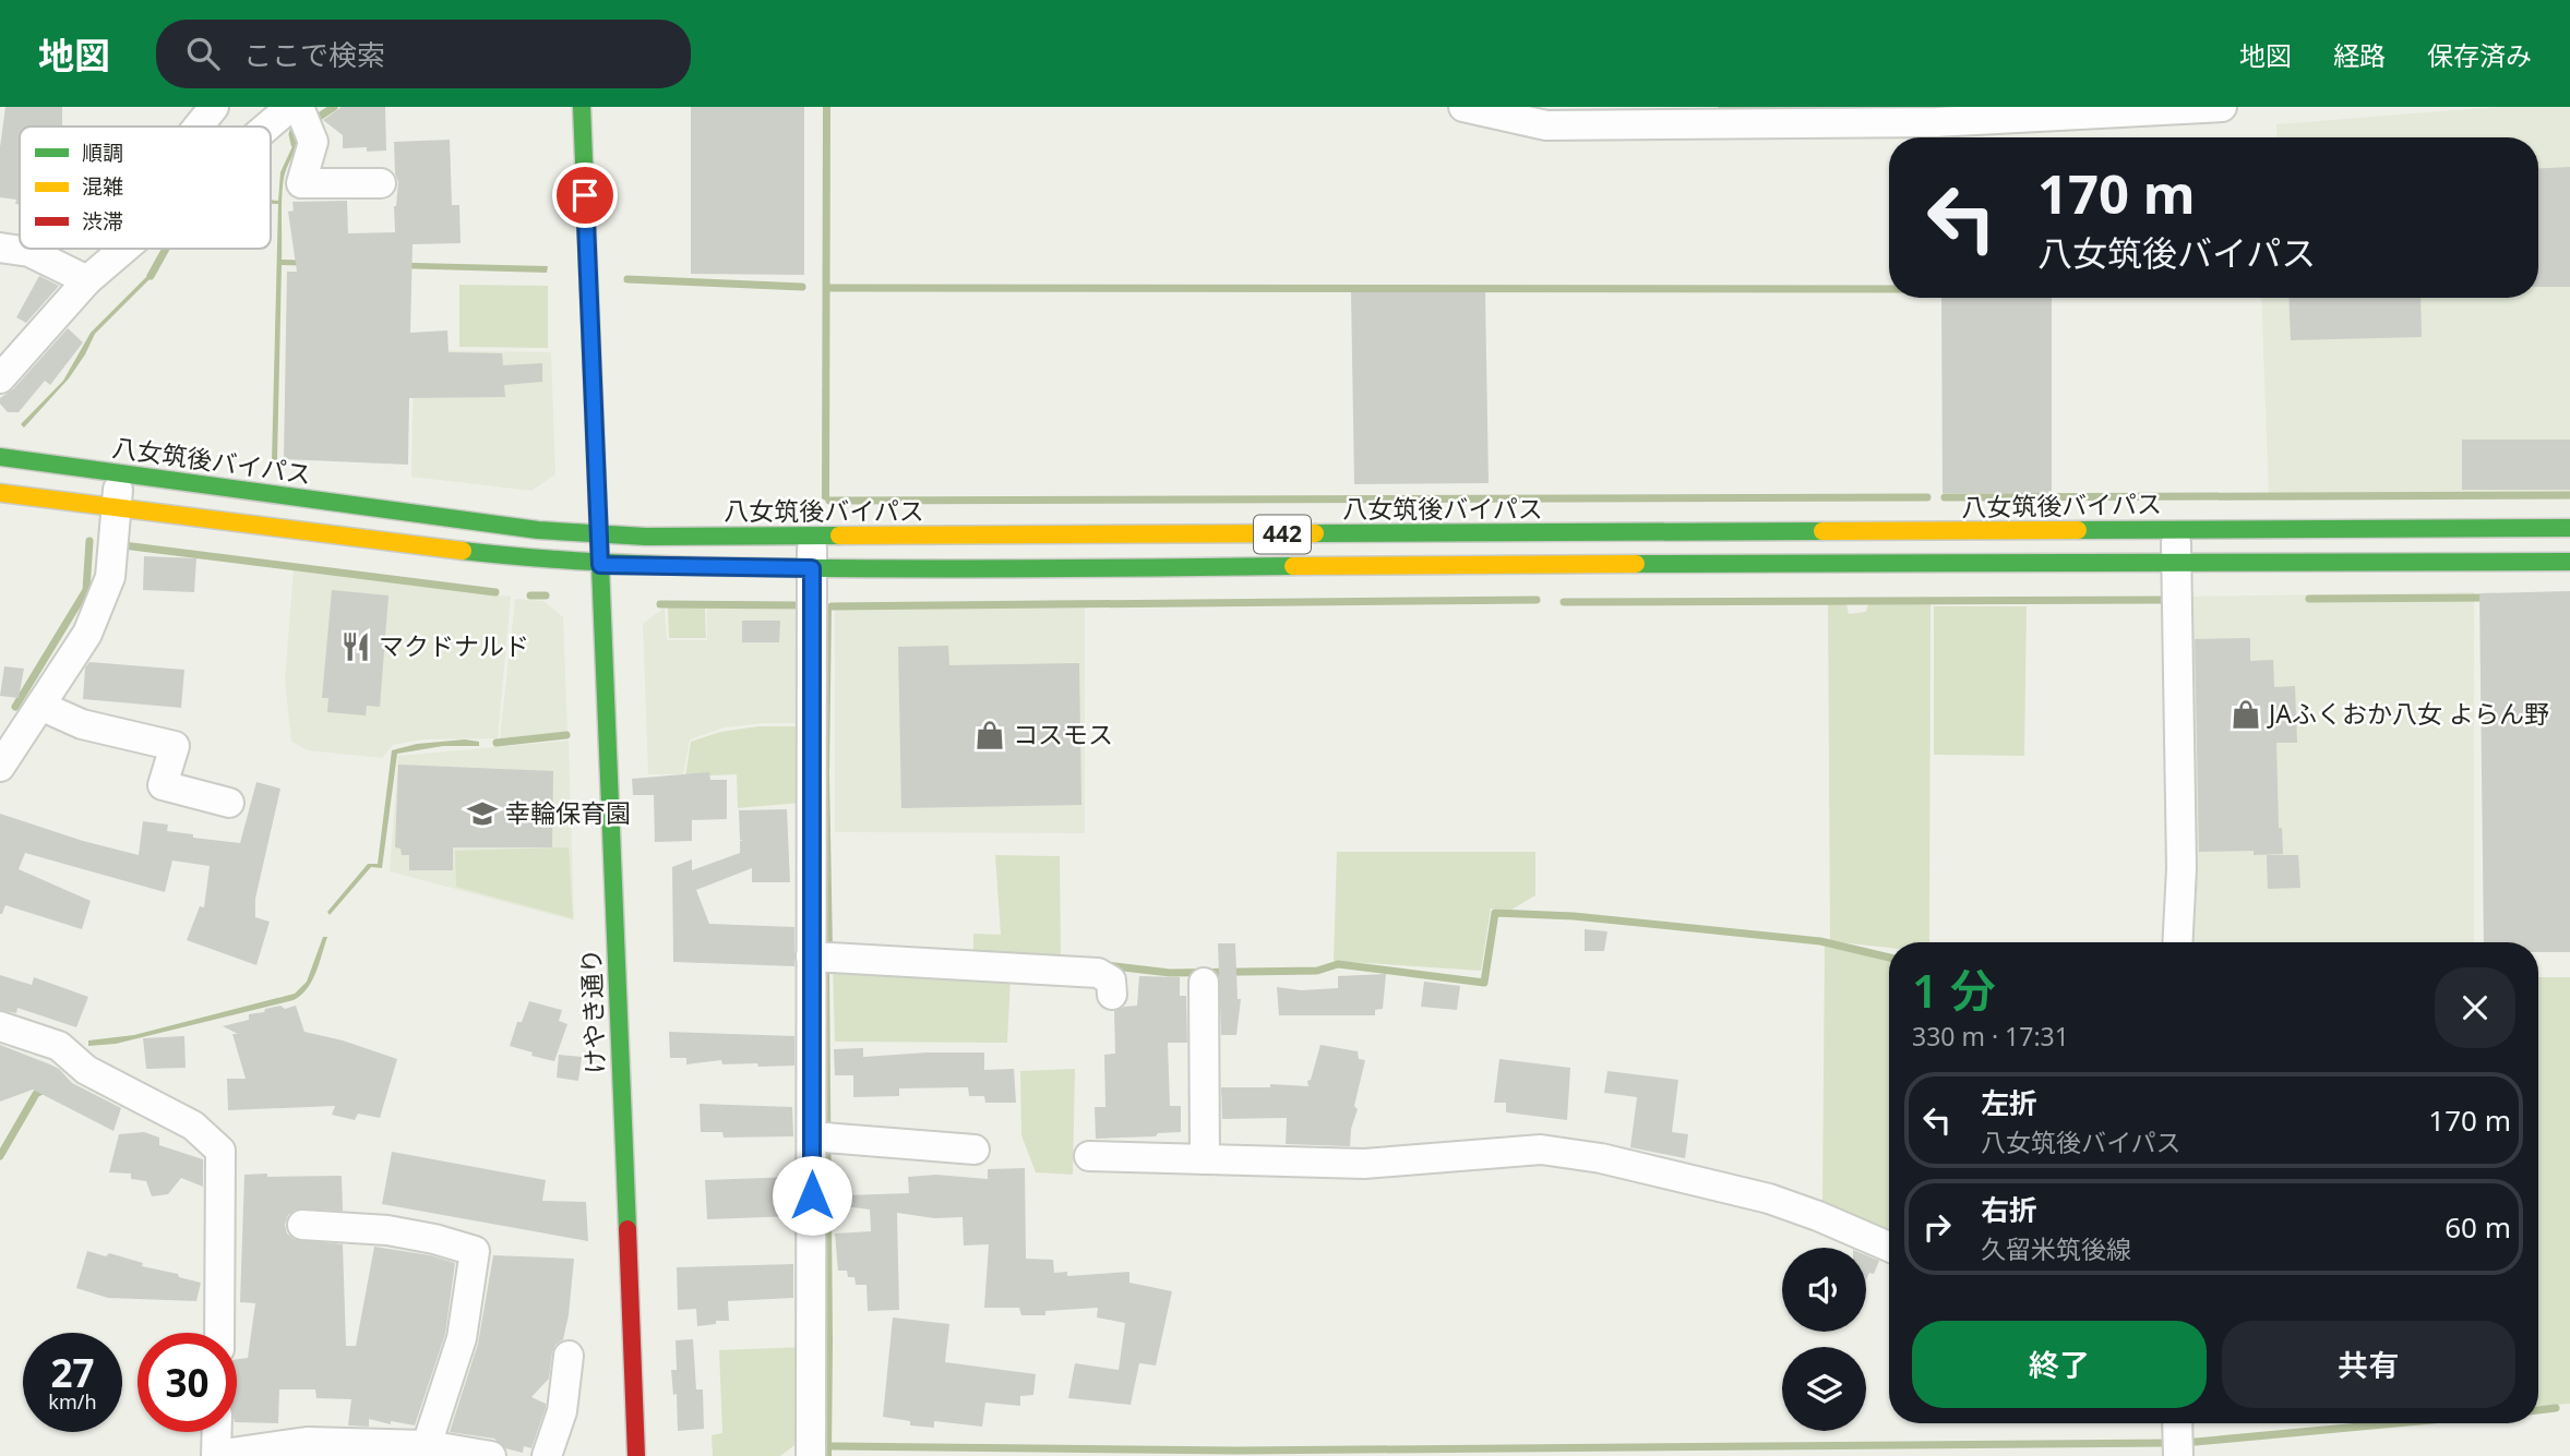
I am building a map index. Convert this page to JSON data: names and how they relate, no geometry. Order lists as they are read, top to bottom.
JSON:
{
  "streets": {
    "main road": ["八女筑後バイパス", "442", "けやき通り"]
  },
  "crossings": [
    ["八女筑後バイパス", "けやき通り"],
    ["442", "けやき通り"]
  ],
  "places": {
    "restaurant": ["マクドナルド"],
    "shop": ["JAふくおか八女 よらん野", "コスモス"],
    "school or university": ["幸輪保育園"]
  },
  "legend": ["順調", "混雑", "渋滞"],
  "page": {
    "header": "地図",
    "search": "ここで検索",
    "nav": ["地図", "経路", "保存済み"],
    "turn": ["170 m", "八女筑後バイパス"],
    "heading": ["1 分", "330 m · 17:31"],
    "list": [
      {
        "name": "左折",
        "note": "八女筑後バイパス",
        "value": "170 m"
      },
      {
        "name": "右折",
        "note": "久留米筑後線",
        "value": "60 m"
      }
    ],
    "buttons": ["終了", "共有"],
    "speed": "27 km/h",
    "limit": "30"
  }
}
